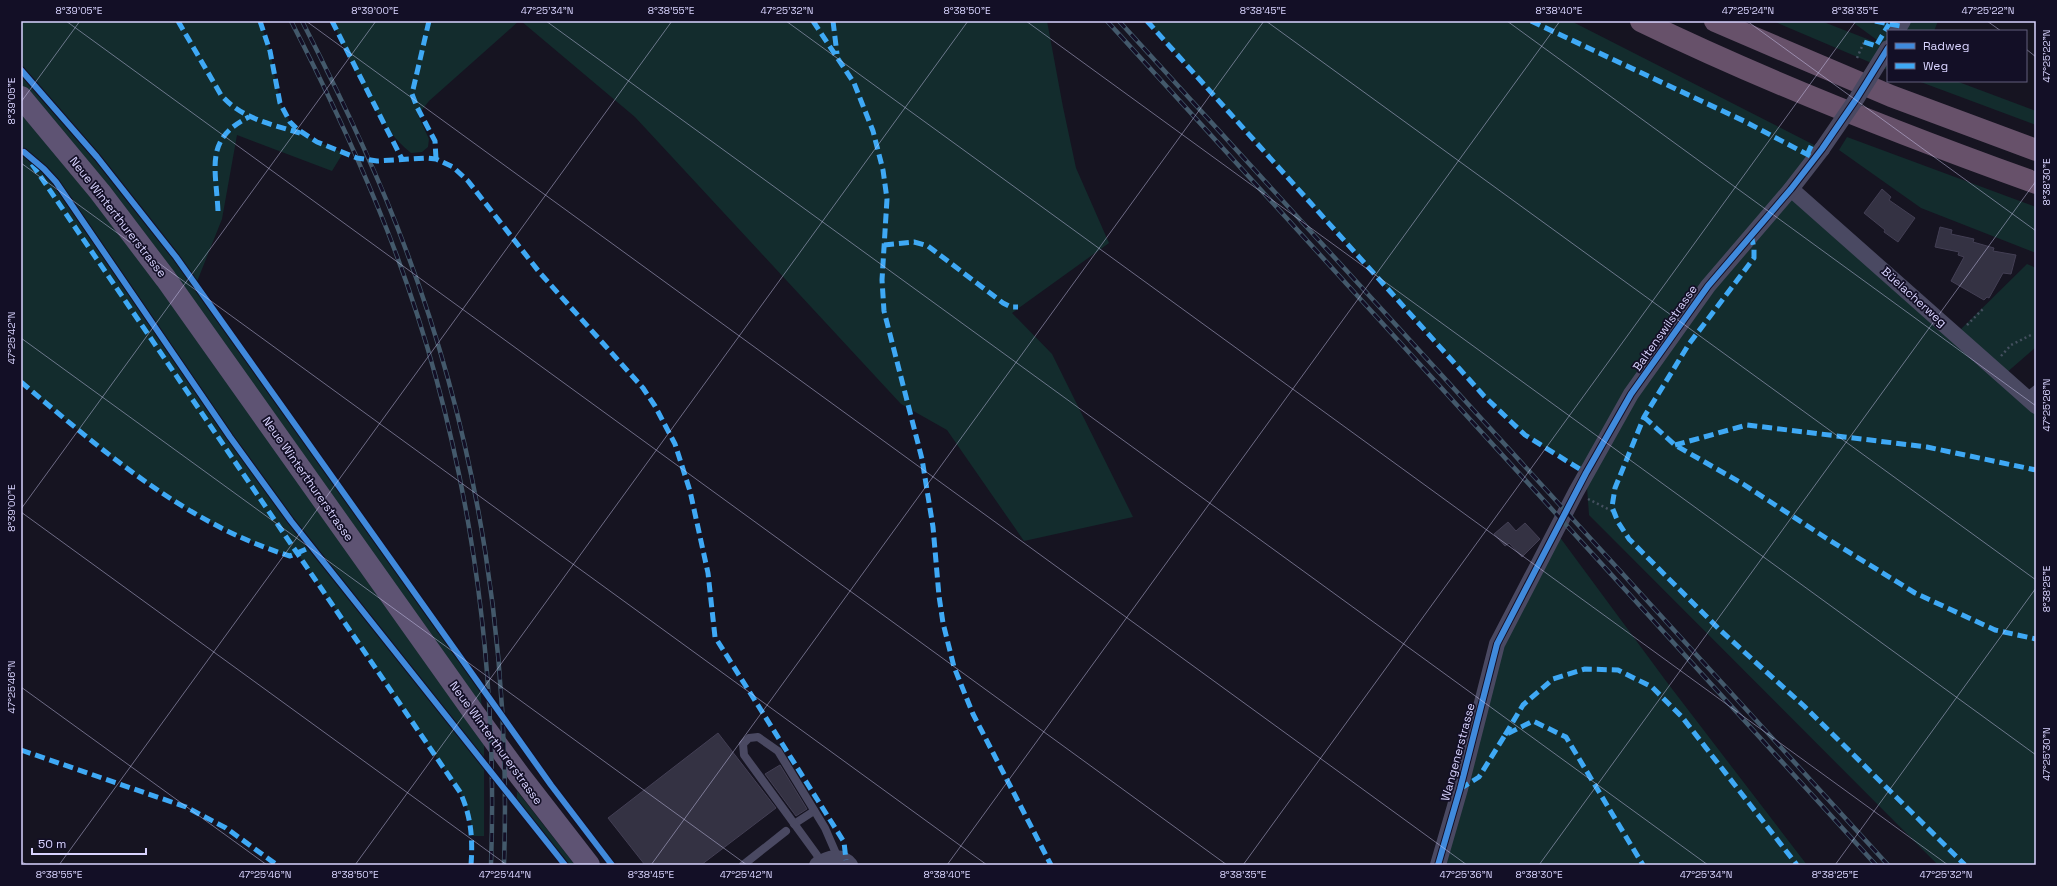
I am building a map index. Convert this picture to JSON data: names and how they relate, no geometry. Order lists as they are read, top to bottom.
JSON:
{
  "streets": {
    "main road": ["Neue Winterthurerstrasse"],
    "street": ["Büelacherweg", "Baltenswilstrasse", "Wangenerstrasse"]
  },
  "crossings": [
    ["Büelacherweg", "Baltenswilstrasse"],
    ["Baltenswilstrasse", "Wangenerstrasse"]
  ],
  "legend": ["Radweg", "Weg"],
  "scale_bar": "50 m",
  "coordinates": [
    "8°39'05\"E",
    "8°39'00\"E",
    "47°25'34\"N",
    "8°38'55\"E",
    "47°25'32\"N",
    "8°38'50\"E",
    "8°38'45\"E",
    "8°38'40\"E",
    "47°25'24\"N",
    "8°38'35\"E",
    "47°25'22\"N",
    "8°38'30\"E",
    "47°25'42\"N",
    "47°25'26\"N",
    "8°38'25\"E",
    "47°25'46\"N",
    "47°25'30\"N",
    "47°25'44\"N",
    "47°25'36\"N"
  ]
}
